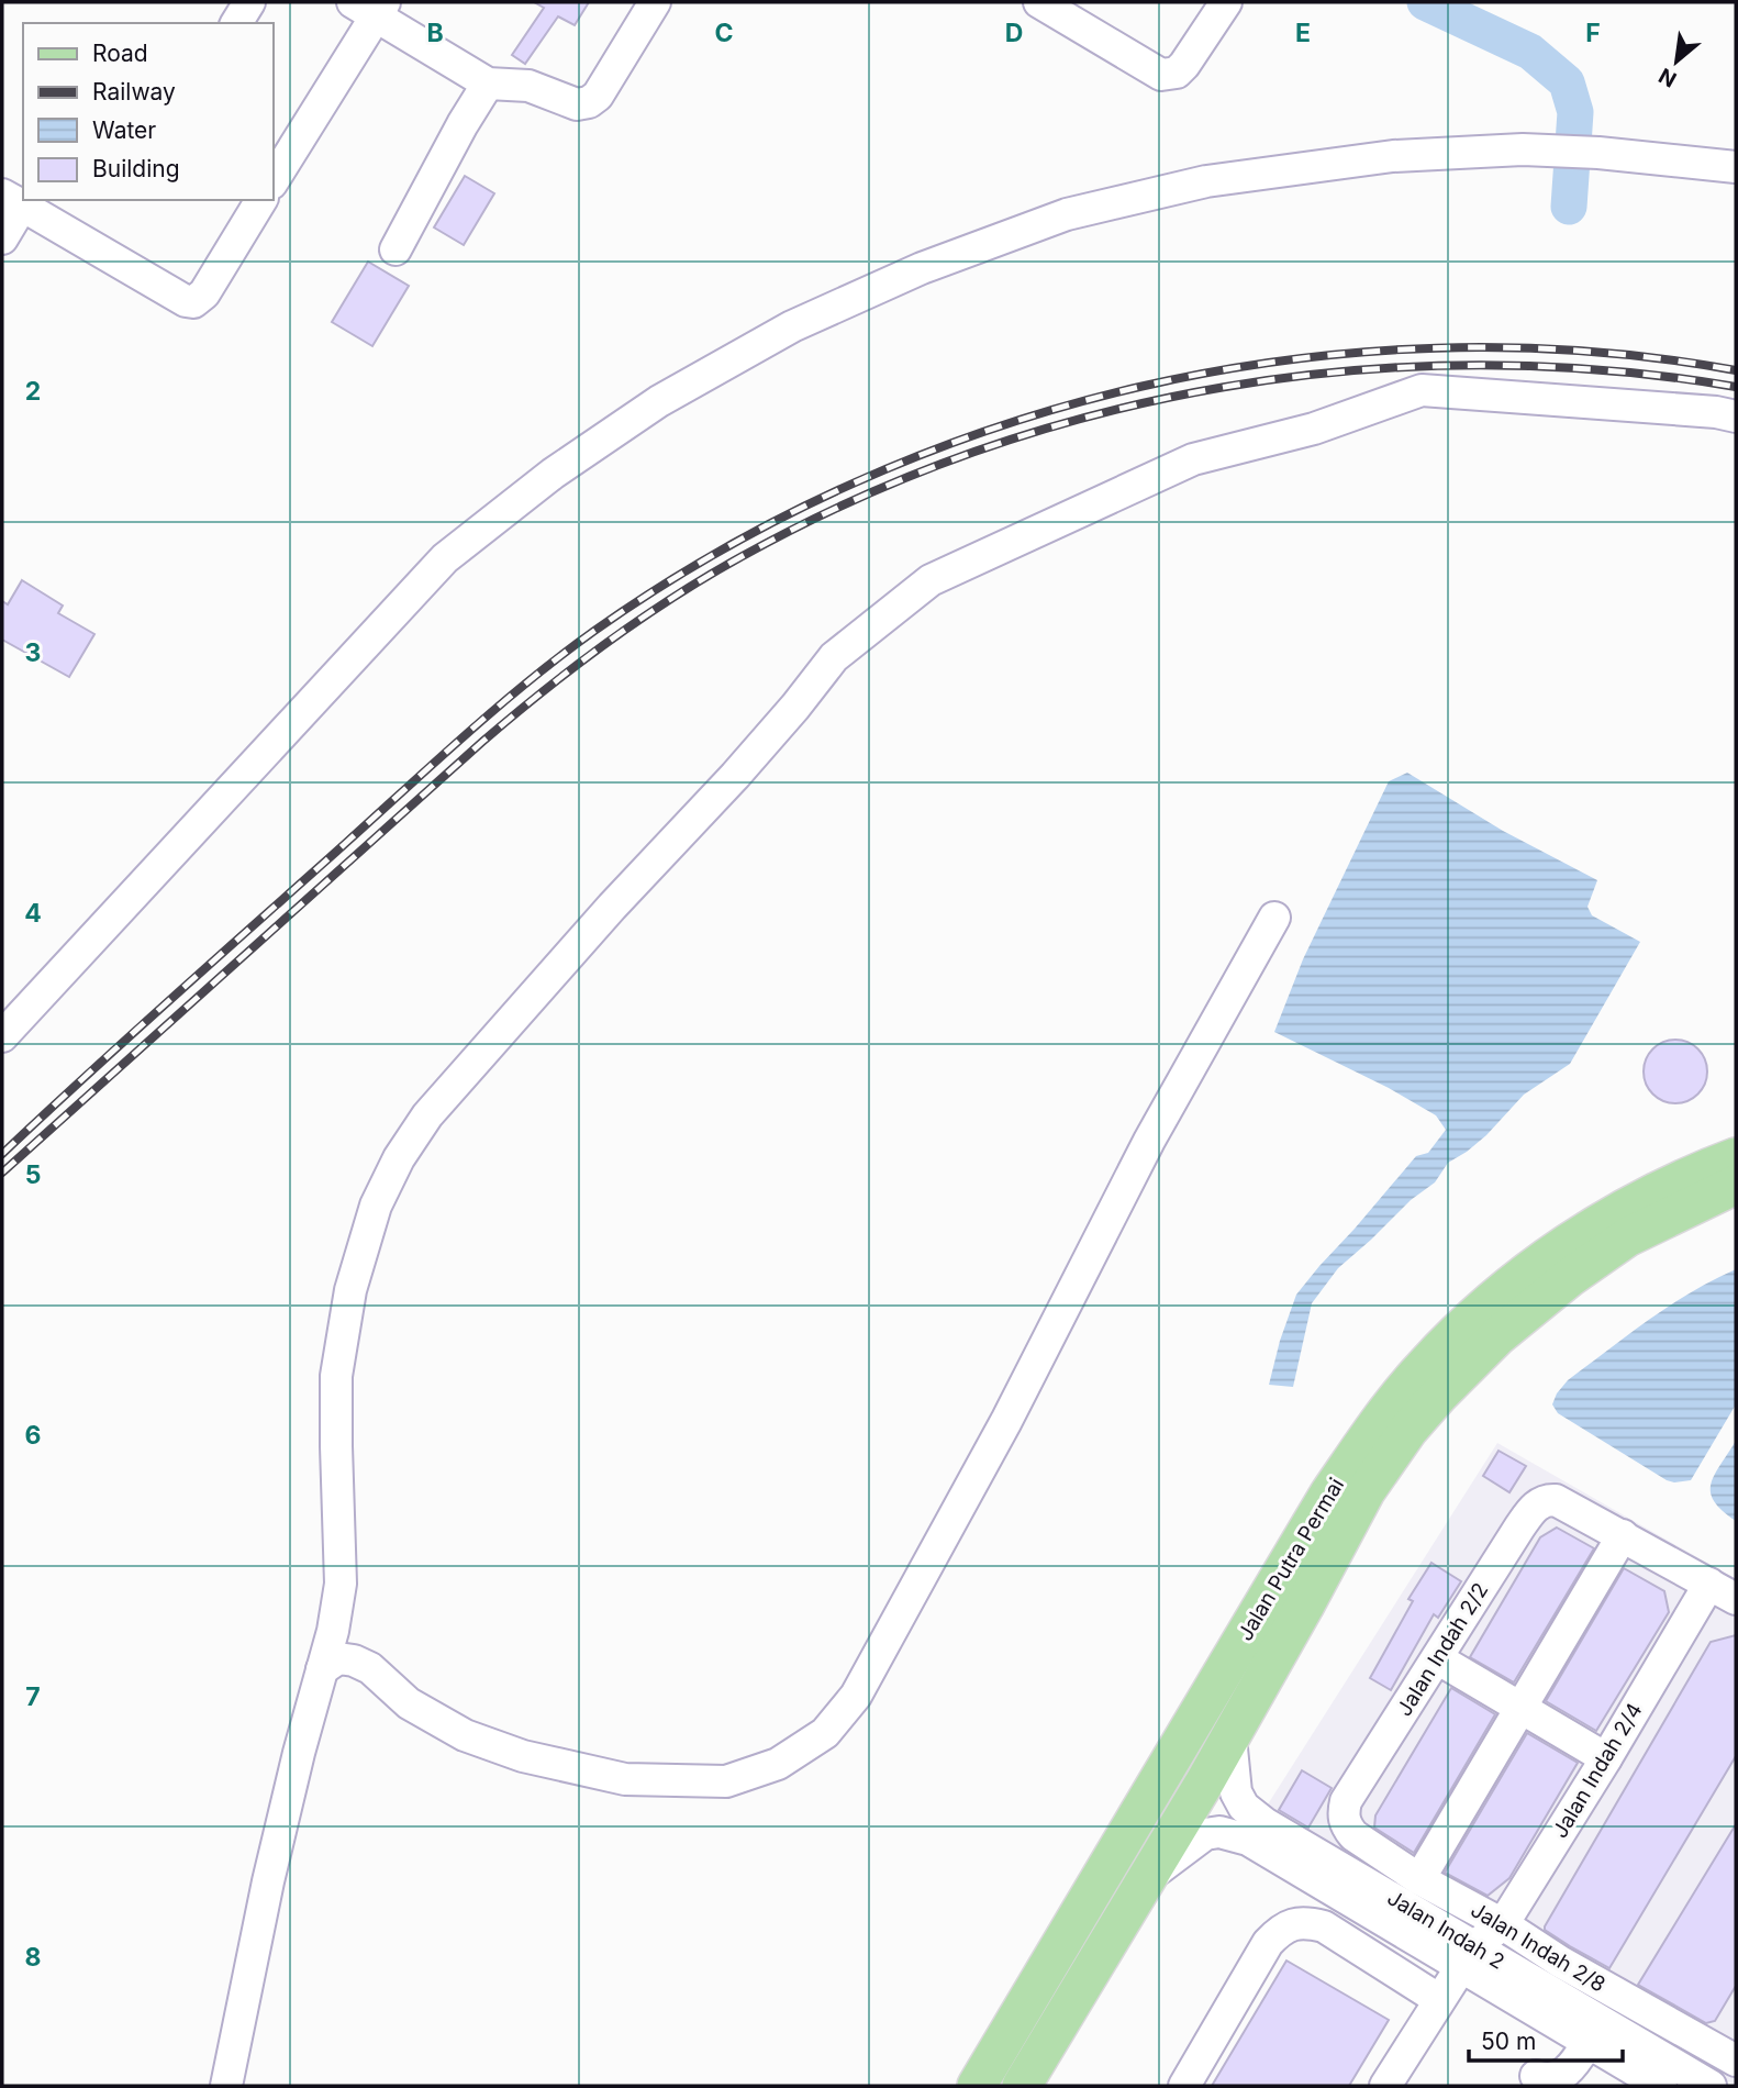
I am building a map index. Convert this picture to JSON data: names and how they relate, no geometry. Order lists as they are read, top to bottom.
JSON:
{
  "streets": {
    "main road": ["Jalan Putra Permai"],
    "street": [
      "Jalan Indah 2/2",
      "Jalan Indah 2/4",
      "Jalan Indah 2",
      "Jalan Indah 2/8"
    ]
  },
  "crossings": [
    ["Jalan Putra Permai", "Jalan Indah 2"],
    ["Jalan Indah 2/2", "Jalan Indah 2/8"],
    ["Jalan Indah 2/4", "Jalan Indah 2"],
    ["Jalan Indah 2/4", "Jalan Indah 2/8"]
  ],
  "legend": [
    "Road",
    "Railway",
    "Water",
    "Building"
  ],
  "scale_bar": "50 m",
  "north": "bottom left",
  "grid": {
    "columns": [
      "B",
      "C",
      "D",
      "E",
      "F"
    ],
    "rows": [
      "2",
      "3",
      "4",
      "5",
      "6",
      "7",
      "8"
    ]
  }
}
